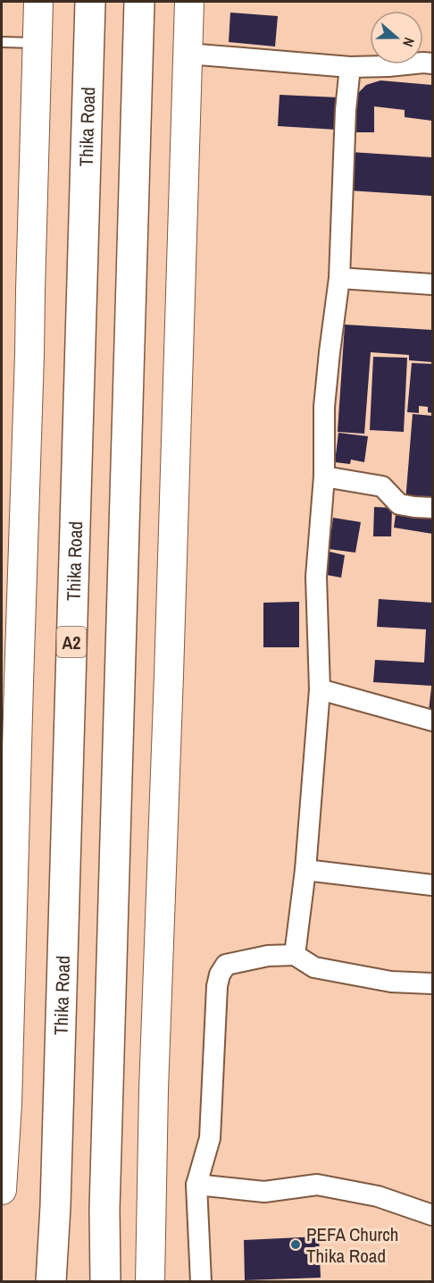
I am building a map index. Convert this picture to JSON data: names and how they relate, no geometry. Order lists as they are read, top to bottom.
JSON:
{
  "streets": {
    "highway": ["Thika Road", "A2"]
  },
  "places": ["PEFA Church Thika Road"],
  "north": "right"
}
